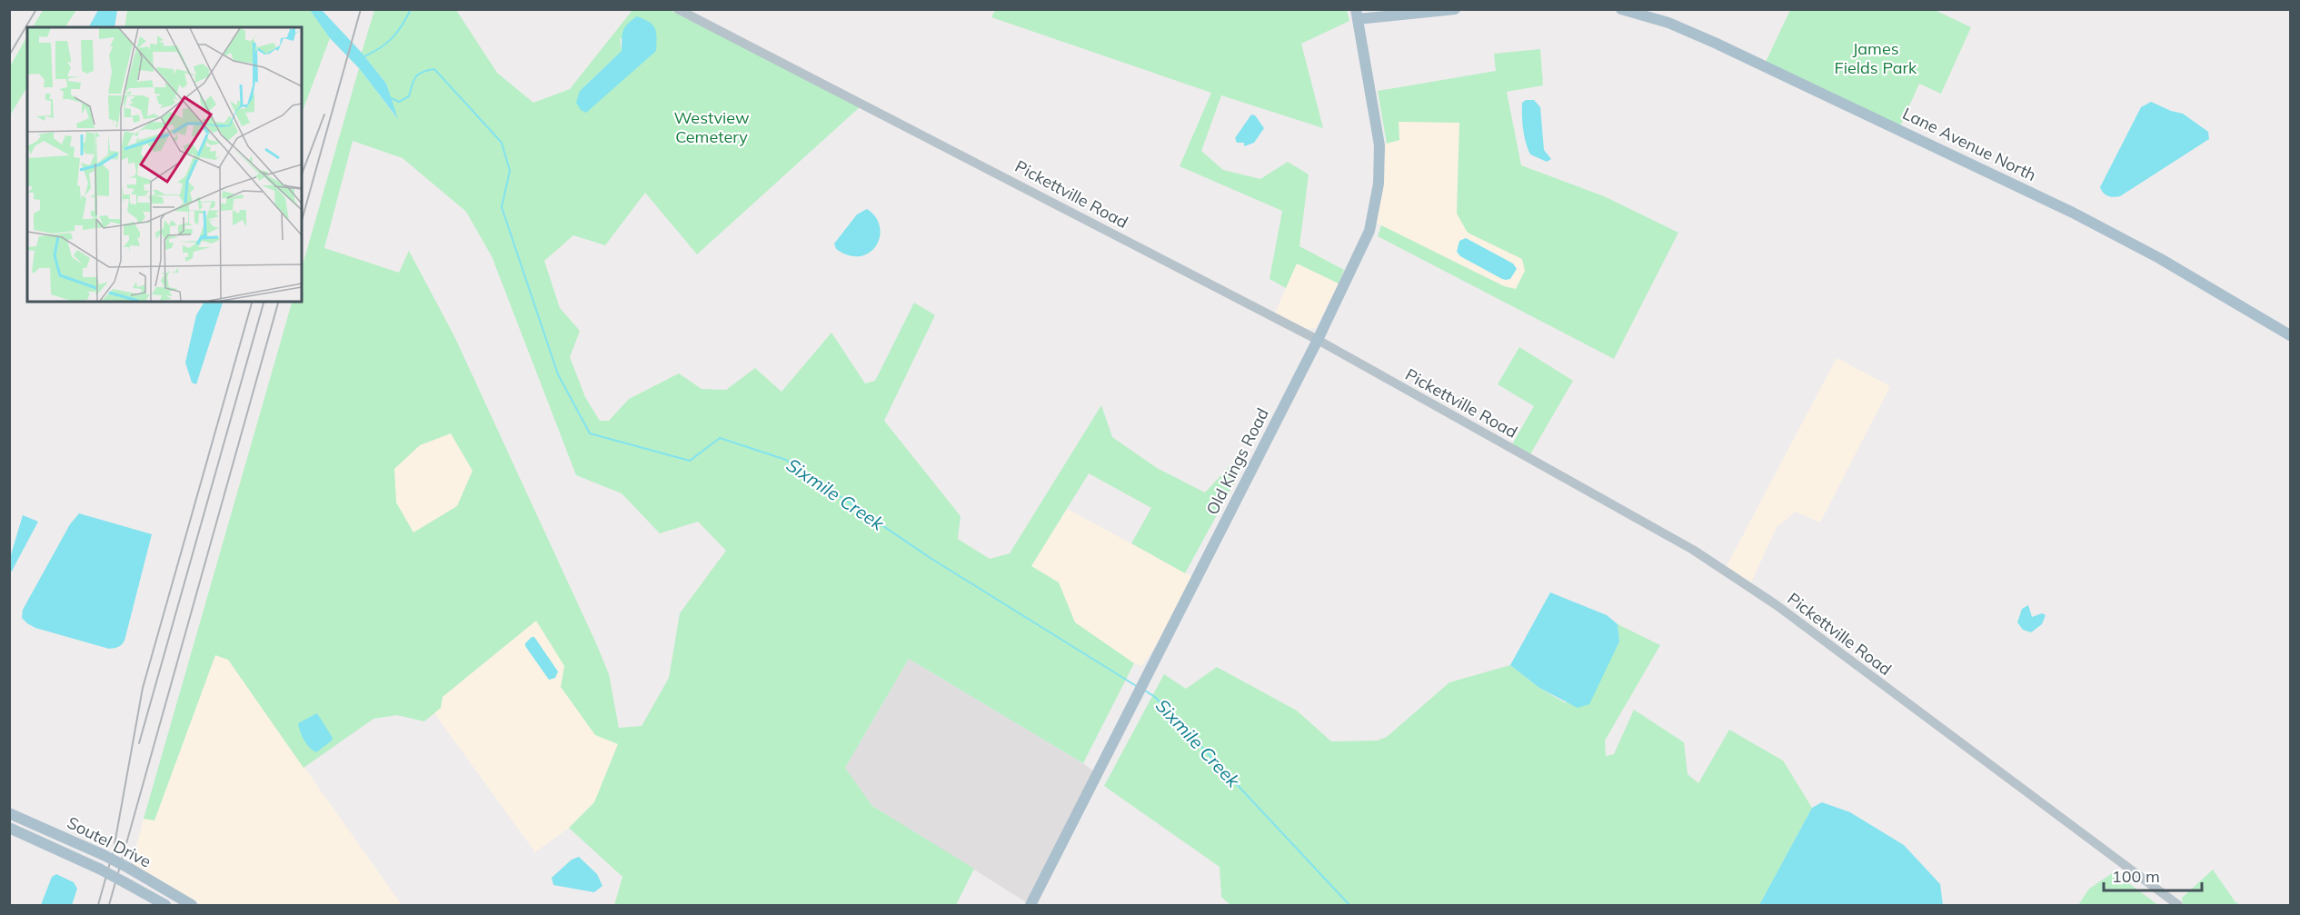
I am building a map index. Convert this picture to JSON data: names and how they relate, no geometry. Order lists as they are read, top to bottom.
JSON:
{
  "streets": {
    "main road": ["Lane Avenue North", "Old Kings Road", "Soutel Drive"],
    "street": ["Pickettville Road"]
  },
  "crossings": [
    ["Pickettville Road", "Old Kings Road"]
  ],
  "water": ["Sixmile Creek"],
  "parks": ["James Fields Park", "Westview Cemetery"],
  "scale_bar": "100 m"
}
